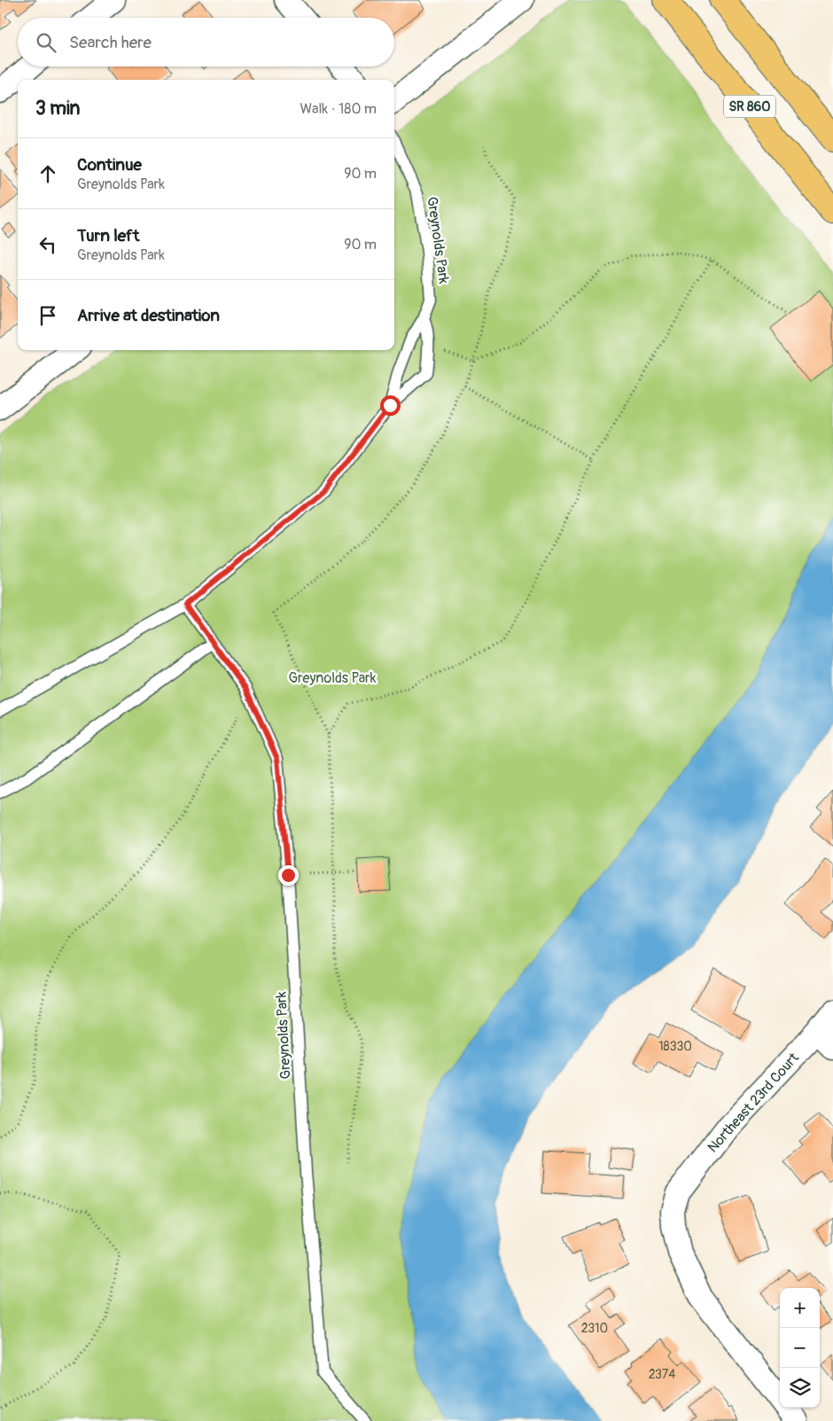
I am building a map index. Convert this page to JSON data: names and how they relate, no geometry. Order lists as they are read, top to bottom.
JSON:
{
  "streets": {
    "main road": ["SR 860"],
    "street": ["Northeast 23rd Court"],
    "lane": ["Greynolds Park"]
  },
  "parks": ["Greynolds Park"],
  "house_numbers": ["18330", "2310", "2374"],
  "page": {
    "search": "Search here",
    "heading": ["3 min", "Walk · 180 m"],
    "list": [
      ["Continue", "Greynolds Park", "90 m"],
      ["Turn left", "Greynolds Park", "90 m"],
      "Arrive at destination"
    ],
    "map_buttons": ["+", "−"]
  }
}
